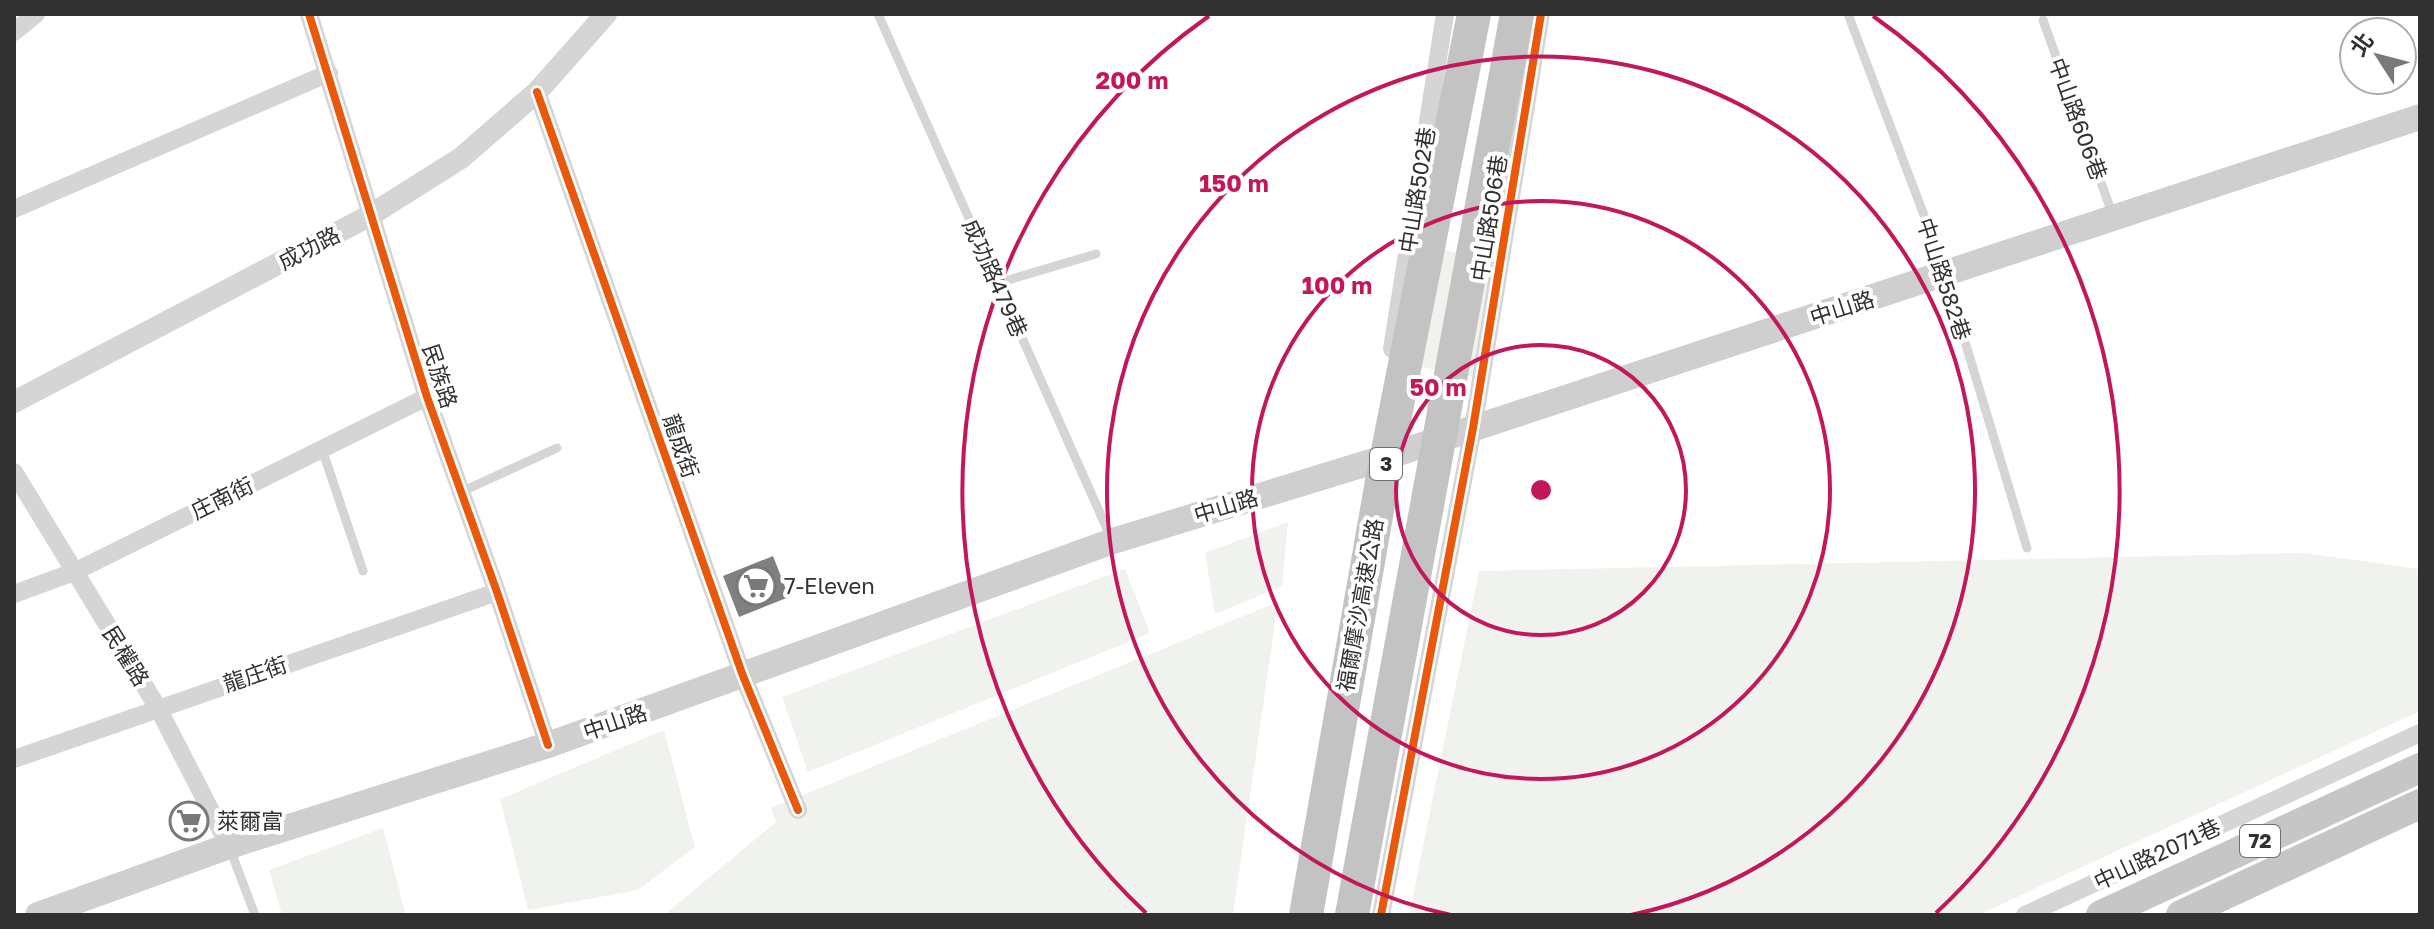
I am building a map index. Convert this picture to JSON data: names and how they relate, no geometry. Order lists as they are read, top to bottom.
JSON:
{
  "streets": {
    "highway": ["3", "福爾摩沙高速公路", "72"],
    "main road": ["中山路"],
    "street": [
      "中山路502巷",
      "中山路506巷",
      "成功路",
      "民族路",
      "龍成街",
      "庄南街",
      "民權路",
      "龍庄街",
      "中山路2071巷"
    ],
    "lane": ["中山路606巷", "成功路479巷", "中山路582巷"]
  },
  "crossings": [
    ["中山路606巷", "中山路"],
    ["中山路502巷", "中山路"],
    ["中山路506巷", "中山路"],
    ["成功路", "民族路"],
    ["成功路", "龍成街"],
    ["成功路479巷", "中山路"],
    ["中山路582巷", "中山路"],
    ["中山路", "民族路"],
    ["中山路", "龍成街"],
    ["中山路", "民權路"],
    ["民族路", "庄南街"],
    ["民族路", "龍庄街"],
    ["庄南街", "民權路"],
    ["民權路", "龍庄街"]
  ],
  "places": {
    "supermarket": ["7-Eleven", "萊爾富"]
  },
  "north": "top left",
  "rings": [
    "200 m",
    "150 m",
    "100 m",
    "50 m"
  ]
}
